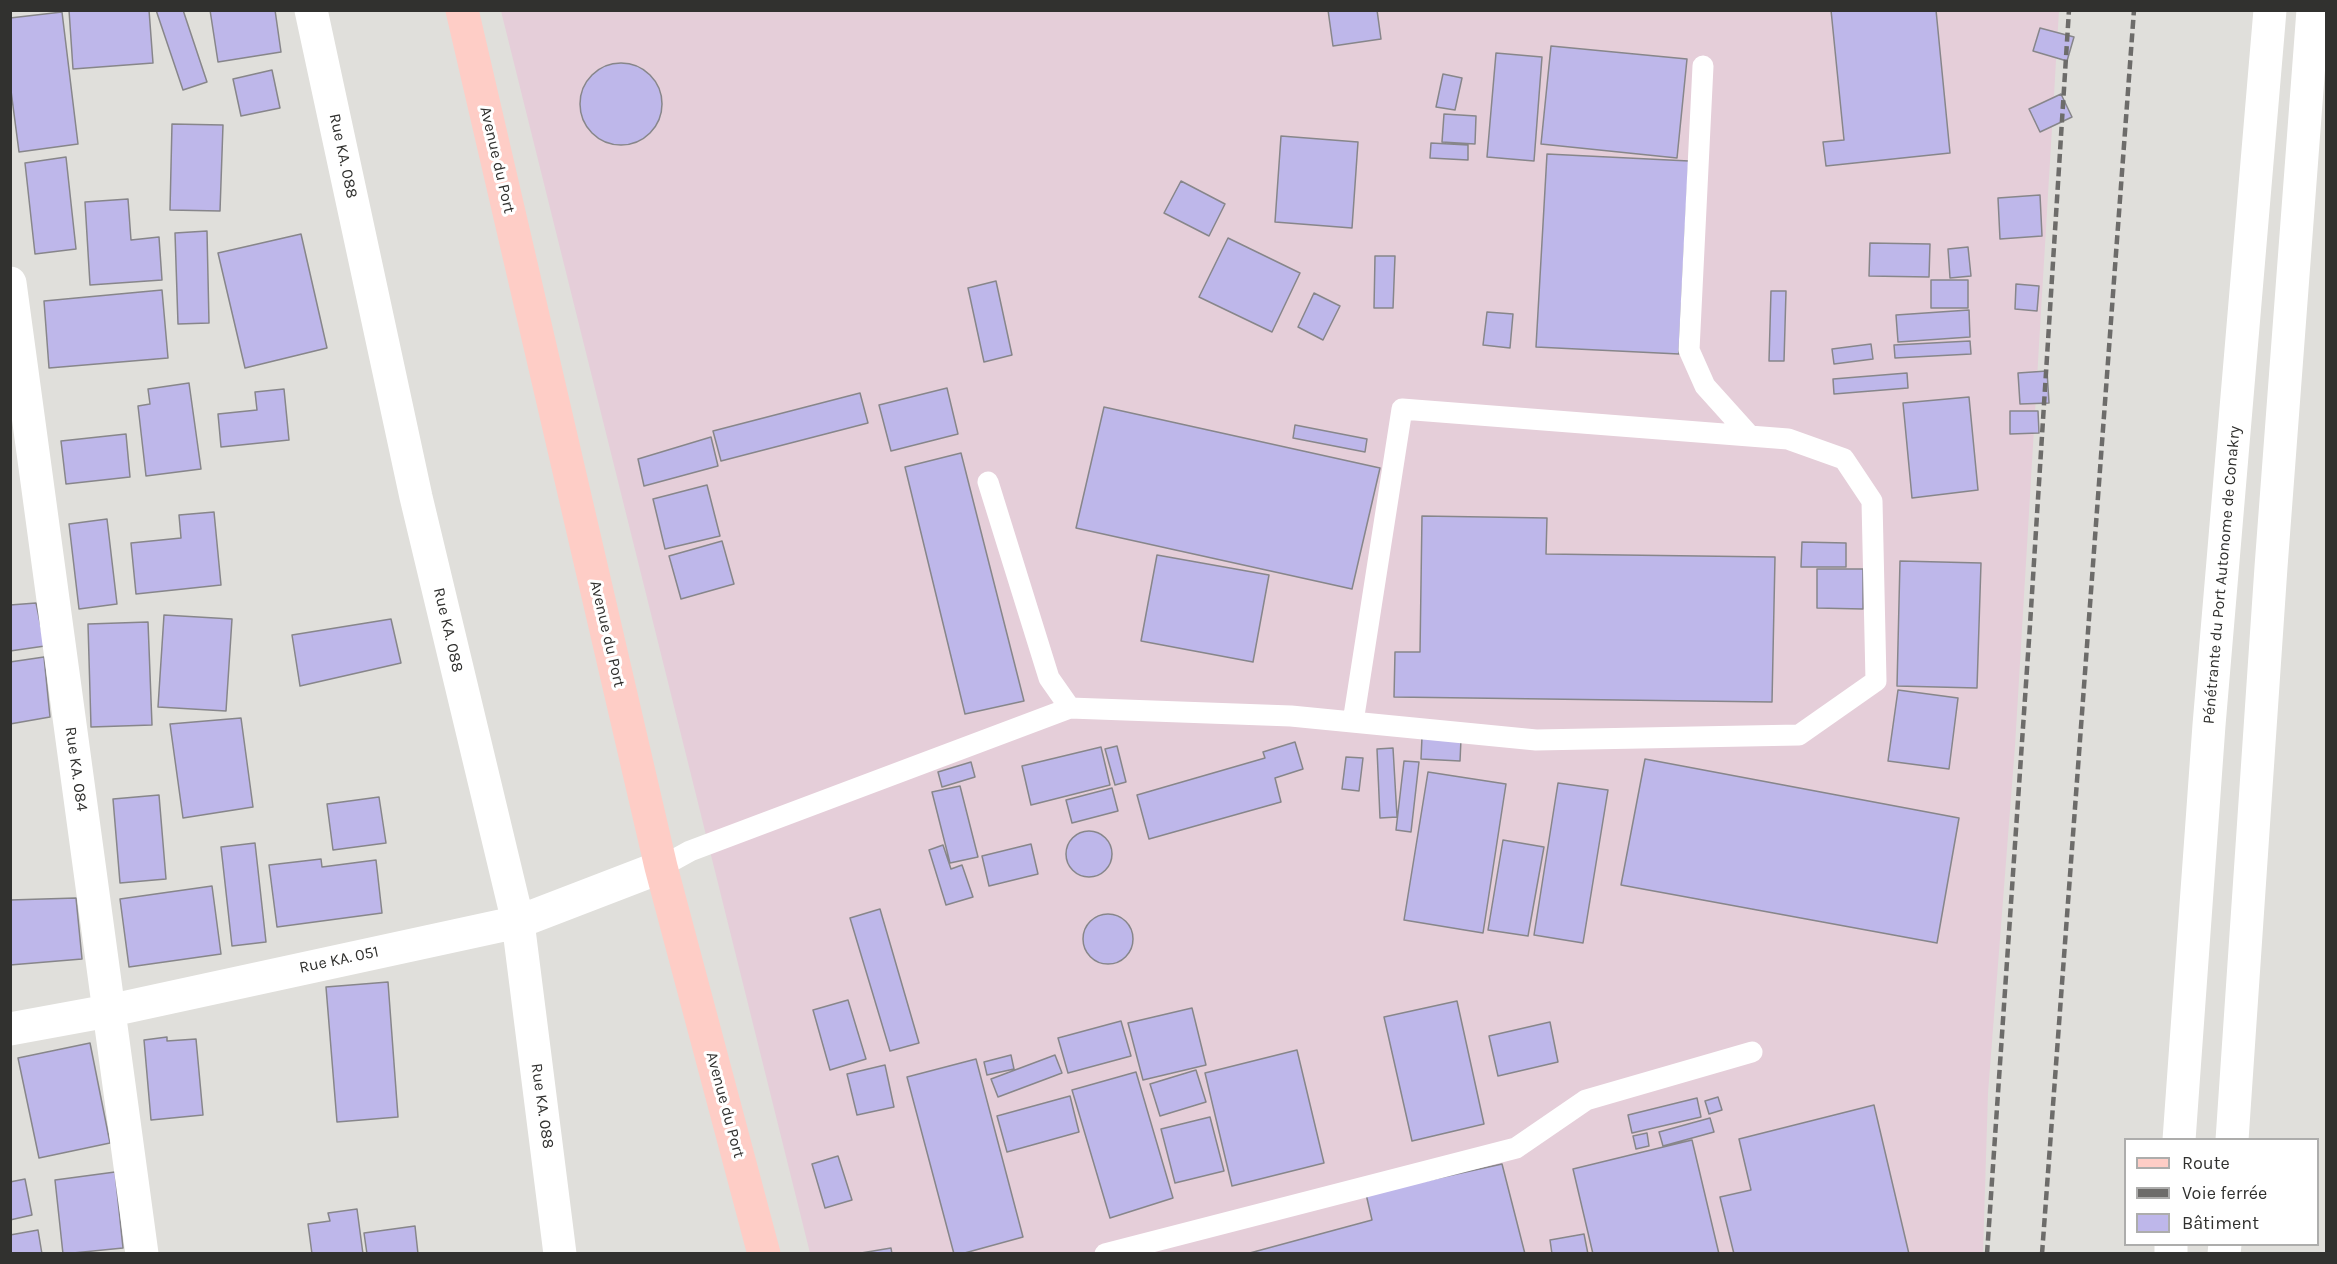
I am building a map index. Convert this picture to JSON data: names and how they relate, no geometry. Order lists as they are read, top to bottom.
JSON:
{
  "streets": {
    "main road": ["Avenue du Port"],
    "street": [
      "Rue KA. 088",
      "Pénétrante du Port Autonome de Conakry",
      "Rue KA. 084",
      "Rue KA. 051"
    ]
  },
  "crossings": [
    ["Rue KA. 088", "Rue KA. 051"],
    ["Avenue du Port", "Rue KA. 051"],
    ["Rue KA. 084", "Rue KA. 051"]
  ],
  "legend": ["Route", "Voie ferrée", "Bâtiment"]
}
